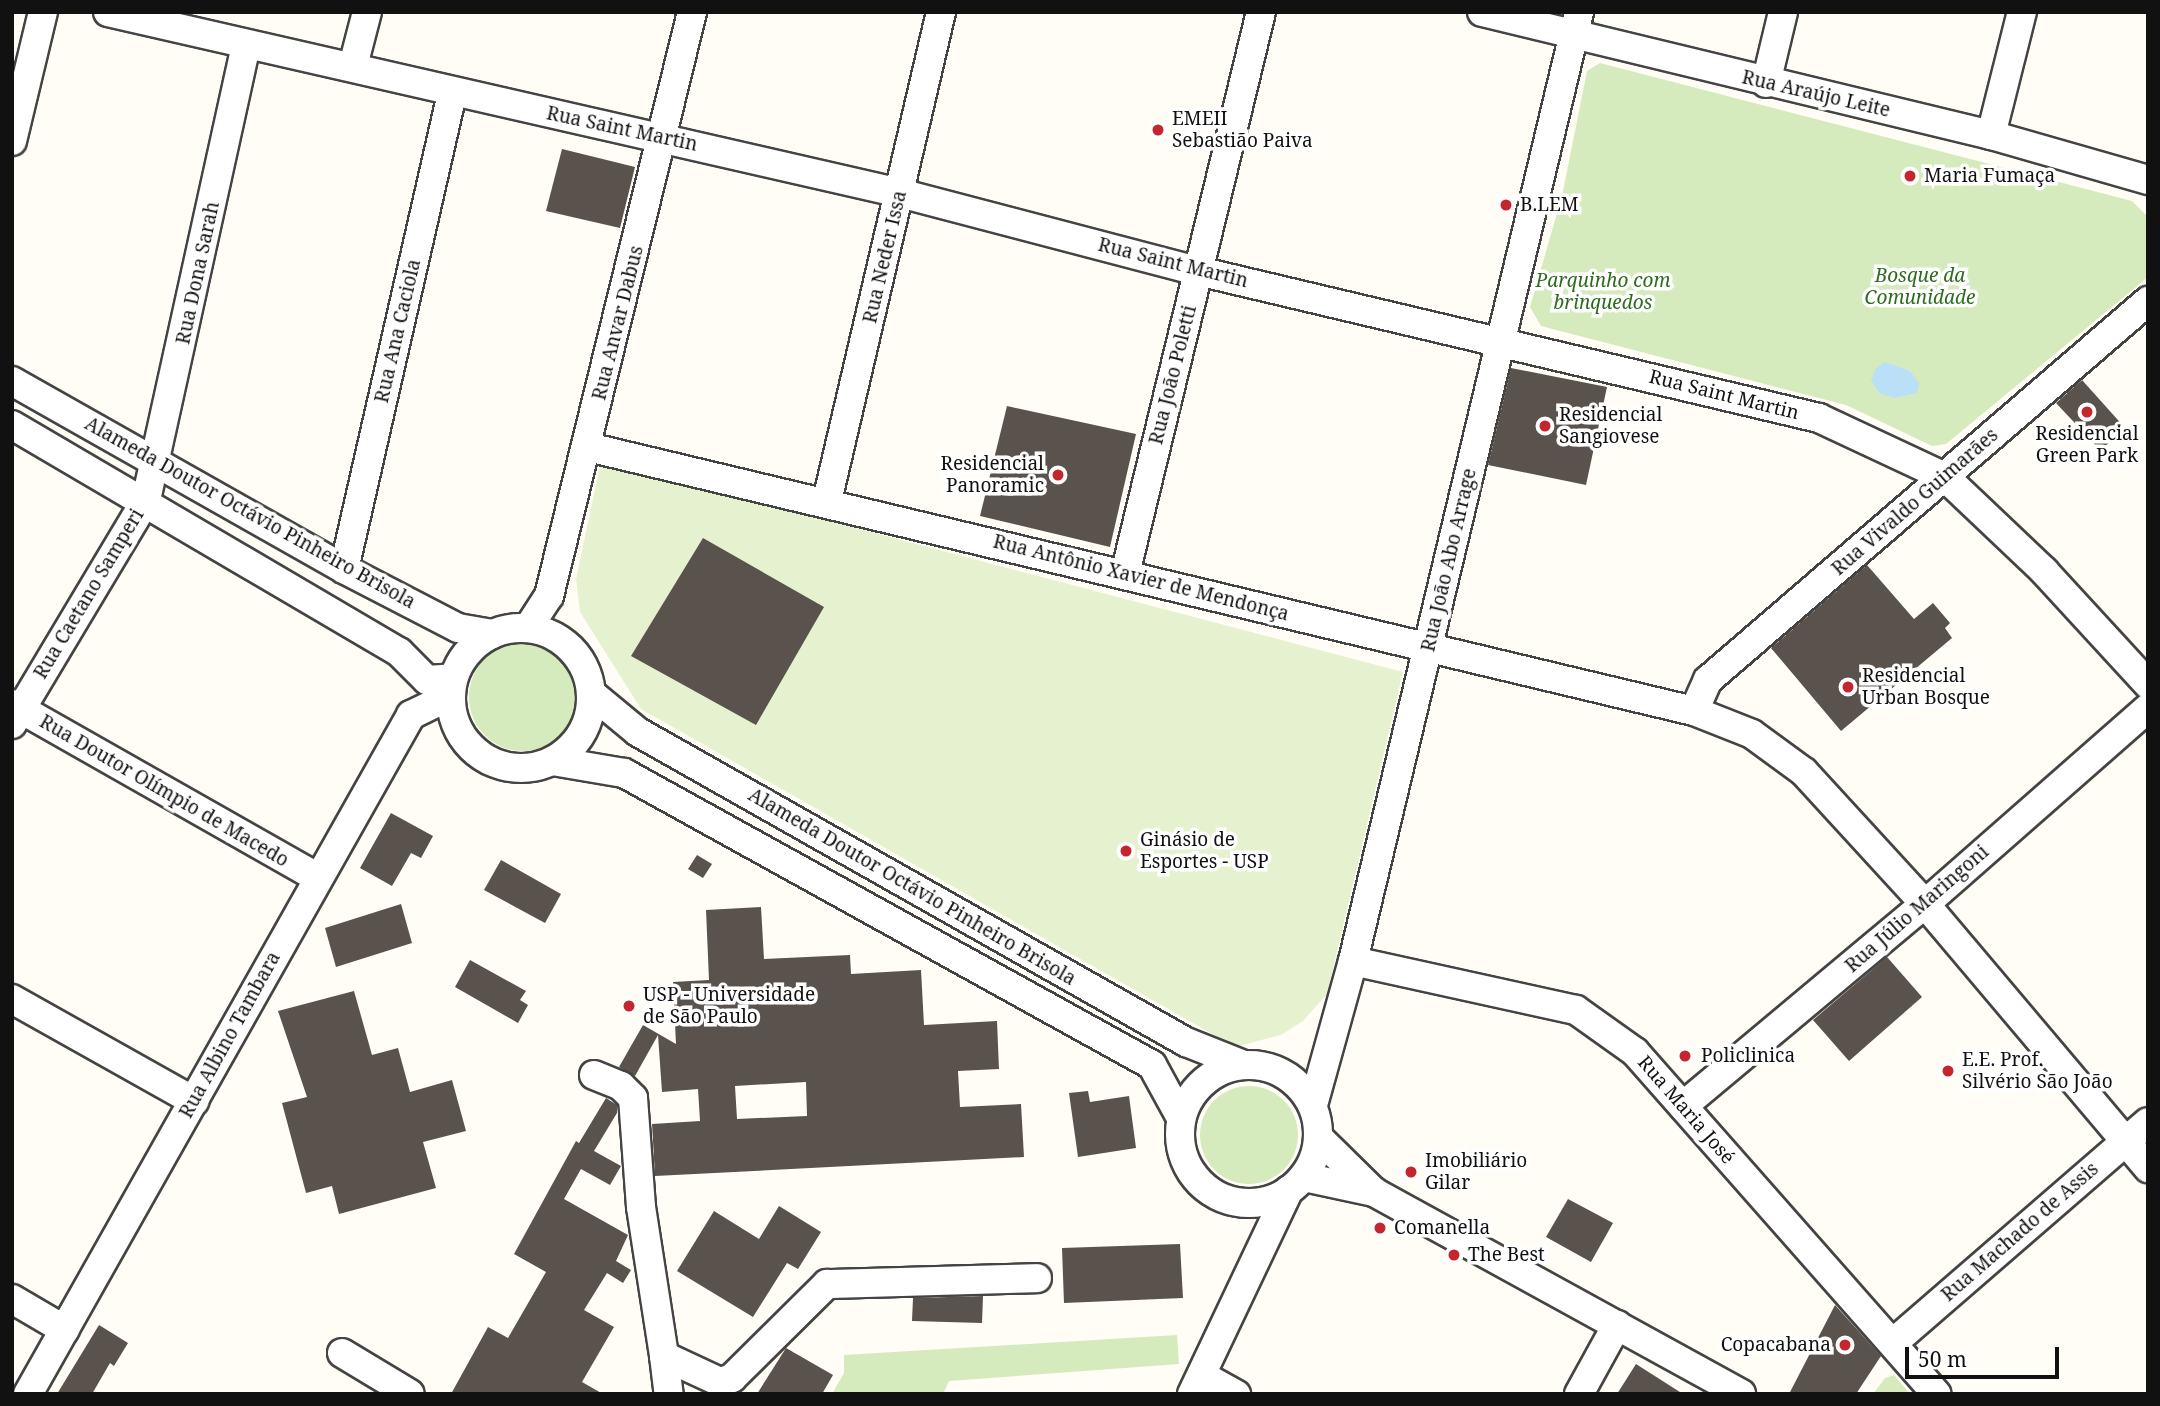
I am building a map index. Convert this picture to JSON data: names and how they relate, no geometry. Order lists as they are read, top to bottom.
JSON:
{
  "streets": {
    "street": [
      "Rua Araújo Leite",
      "Rua Saint Martin",
      "Rua Neder Issa",
      "Rua Dona Sarah",
      "Rua Anvar Dabus",
      "Rua Ana Caciola",
      "Rua João Poletti",
      "Rua Vivaldo Guimarães",
      "Alameda Doutor Octávio Pinheiro Brisola",
      "Rua João Abo Arrage",
      "Rua Antônio Xavier de Mendonça",
      "Rua Caetano Samperi",
      "Rua Doutor Olímpio de Macedo",
      "Rua Júlio Maringoni",
      "Rua Albino Tambara",
      "Rua Maria José",
      "Rua Machado de Assis"
    ]
  },
  "crossings": [
    ["Rua Araújo Leite", "Rua João Abo Arrage"],
    ["Rua Saint Martin", "Rua Neder Issa"],
    ["Rua Saint Martin", "Rua Dona Sarah"],
    ["Rua Saint Martin", "Rua Anvar Dabus"],
    ["Rua Saint Martin", "Rua Ana Caciola"],
    ["Rua Saint Martin", "Rua João Poletti"],
    ["Rua Saint Martin", "Rua Vivaldo Guimarães"],
    ["Rua Saint Martin", "Rua João Abo Arrage"],
    ["Rua Neder Issa", "Rua Antônio Xavier de Mendonça"],
    ["Rua Dona Sarah", "Alameda Doutor Octávio Pinheiro Brisola"],
    ["Rua Dona Sarah", "Rua Caetano Samperi"],
    ["Rua Anvar Dabus", "Alameda Doutor Octávio Pinheiro Brisola"],
    ["Rua Anvar Dabus", "Rua Antônio Xavier de Mendonça"],
    ["Rua Anvar Dabus", "Rua Albino Tambara"],
    ["Rua Ana Caciola", "Alameda Doutor Octávio Pinheiro Brisola"],
    ["Rua João Poletti", "Rua Antônio Xavier de Mendonça"],
    ["Rua Vivaldo Guimarães", "Rua Antônio Xavier de Mendonça"],
    ["Alameda Doutor Octávio Pinheiro Brisola", "Rua João Abo Arrage"],
    ["Alameda Doutor Octávio Pinheiro Brisola", "Rua Caetano Samperi"],
    ["Alameda Doutor Octávio Pinheiro Brisola", "Rua Albino Tambara"],
    ["Rua João Abo Arrage", "Rua Antônio Xavier de Mendonça"],
    ["Rua João Abo Arrage", "Rua Maria José"],
    ["Rua Antônio Xavier de Mendonça", "Rua Júlio Maringoni"],
    ["Rua Antônio Xavier de Mendonça", "Rua Machado de Assis"],
    ["Rua Caetano Samperi", "Rua Doutor Olímpio de Macedo"],
    ["Rua Doutor Olímpio de Macedo", "Rua Albino Tambara"],
    ["Rua Júlio Maringoni", "Rua Maria José"],
    ["Rua Maria José", "Rua Machado de Assis"]
  ],
  "parks": ["Bosque da Comunidade", "Parquinho com brinquedos"],
  "places": [
    "EMEII Sebastião Paiva",
    "Maria Fumaça",
    "B.LEM",
    "Residencial Green Park",
    "Residencial Sangiovese",
    "Residencial Panoramic",
    "Residencial Urban Bosque",
    "Ginásio de Esportes - USP",
    "USP - Universidade de São Paulo",
    "Policlinica",
    "E.E. Prof. Silvério São João",
    "Imobiliário Gilar",
    "Comanella",
    "The Best",
    "Copacabana"
  ],
  "scale_bar": "50 m"
}
